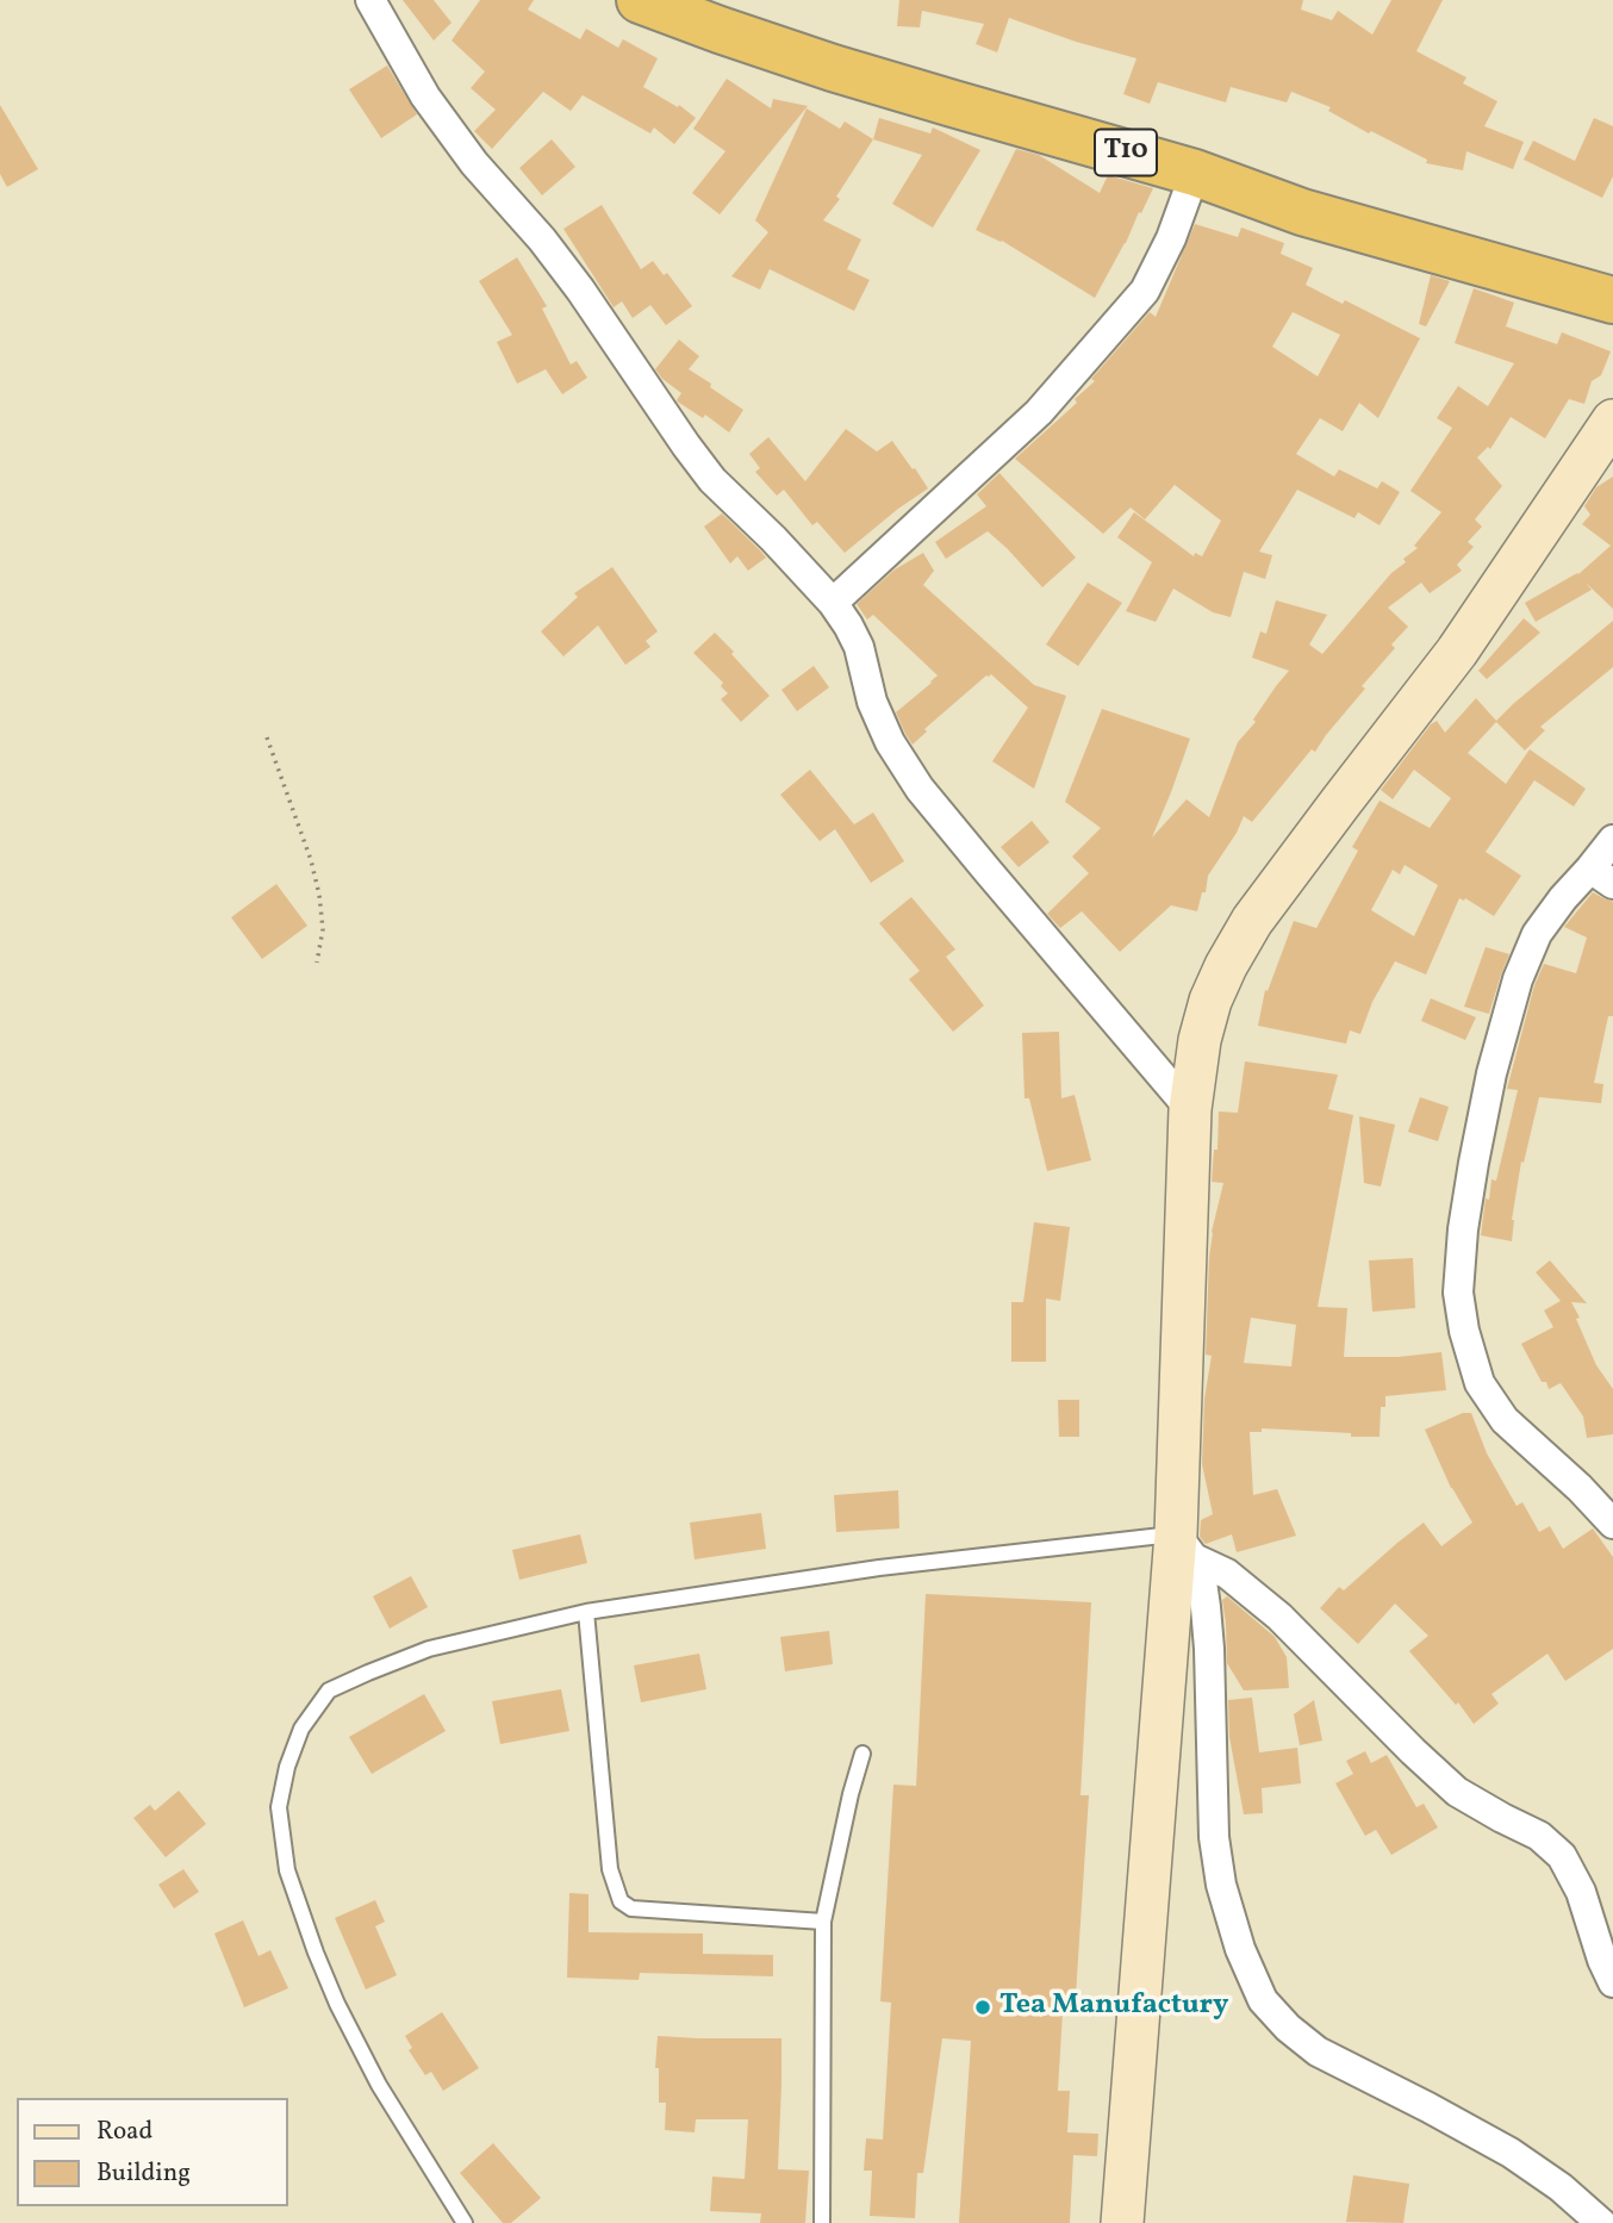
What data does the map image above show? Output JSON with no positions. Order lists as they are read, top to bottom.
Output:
{
  "streets": {
    "highway": ["T10"]
  },
  "places": ["Tea Manufactury"],
  "legend": ["Road", "Building"]
}
